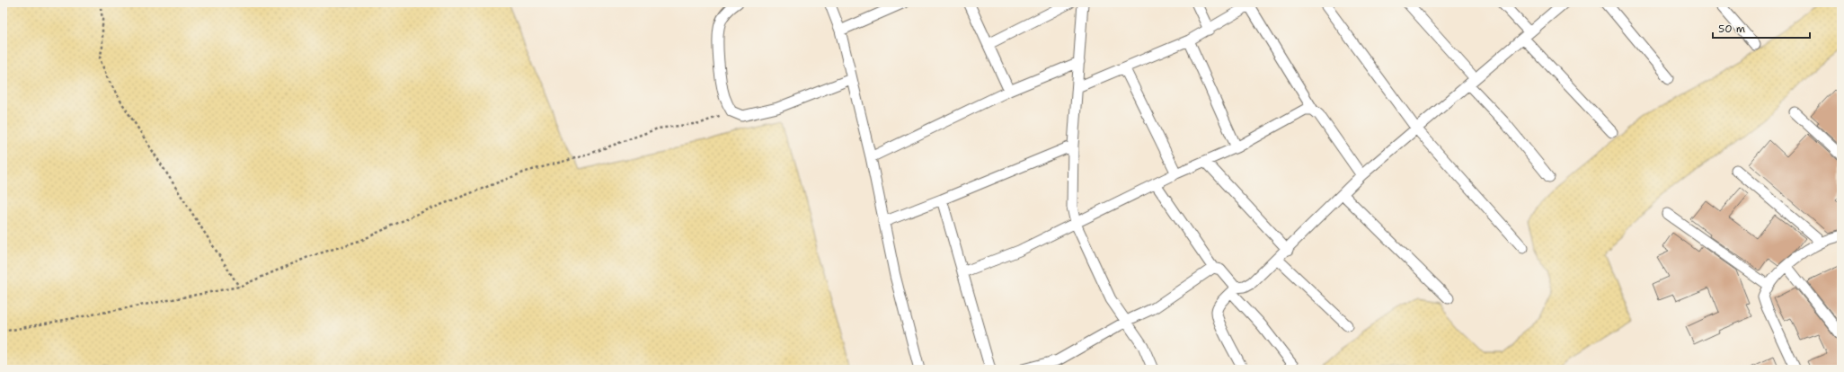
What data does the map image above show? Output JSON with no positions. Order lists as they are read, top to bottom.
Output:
{
  "scale_bar": "50 m"
}
